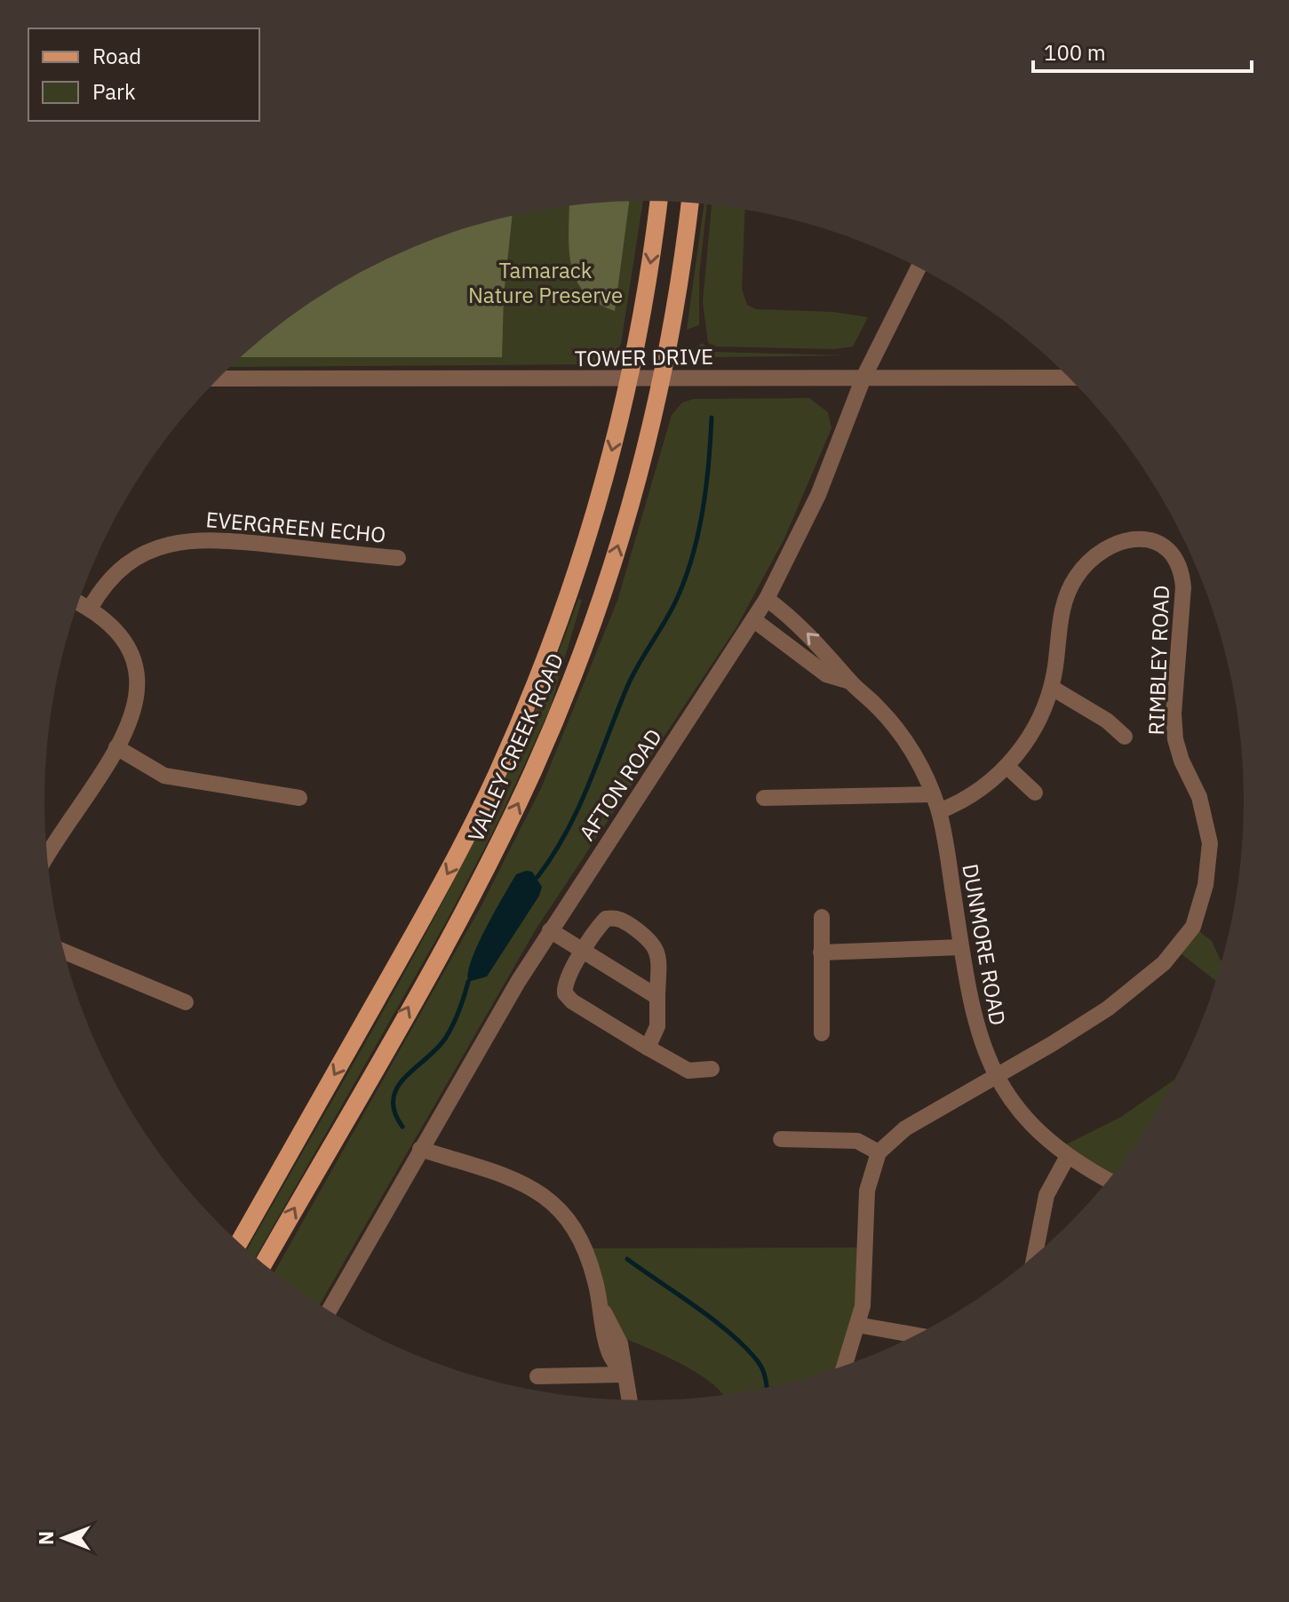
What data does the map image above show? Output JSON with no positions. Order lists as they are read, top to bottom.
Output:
{
  "streets": {
    "main road": ["VALLEY CREEK ROAD"],
    "street": [
      "TOWER DRIVE",
      "EVERGREEN ECHO",
      "RIMBLEY ROAD",
      "AFTON ROAD",
      "DUNMORE ROAD"
    ]
  },
  "crossings": [
    ["TOWER DRIVE", "VALLEY CREEK ROAD"],
    ["TOWER DRIVE", "AFTON ROAD"],
    ["RIMBLEY ROAD", "DUNMORE ROAD"],
    ["AFTON ROAD", "DUNMORE ROAD"]
  ],
  "parks": ["Tamarack Nature Preserve"],
  "legend": ["Road", "Park"],
  "scale_bar": "100 m",
  "north": "left"
}
